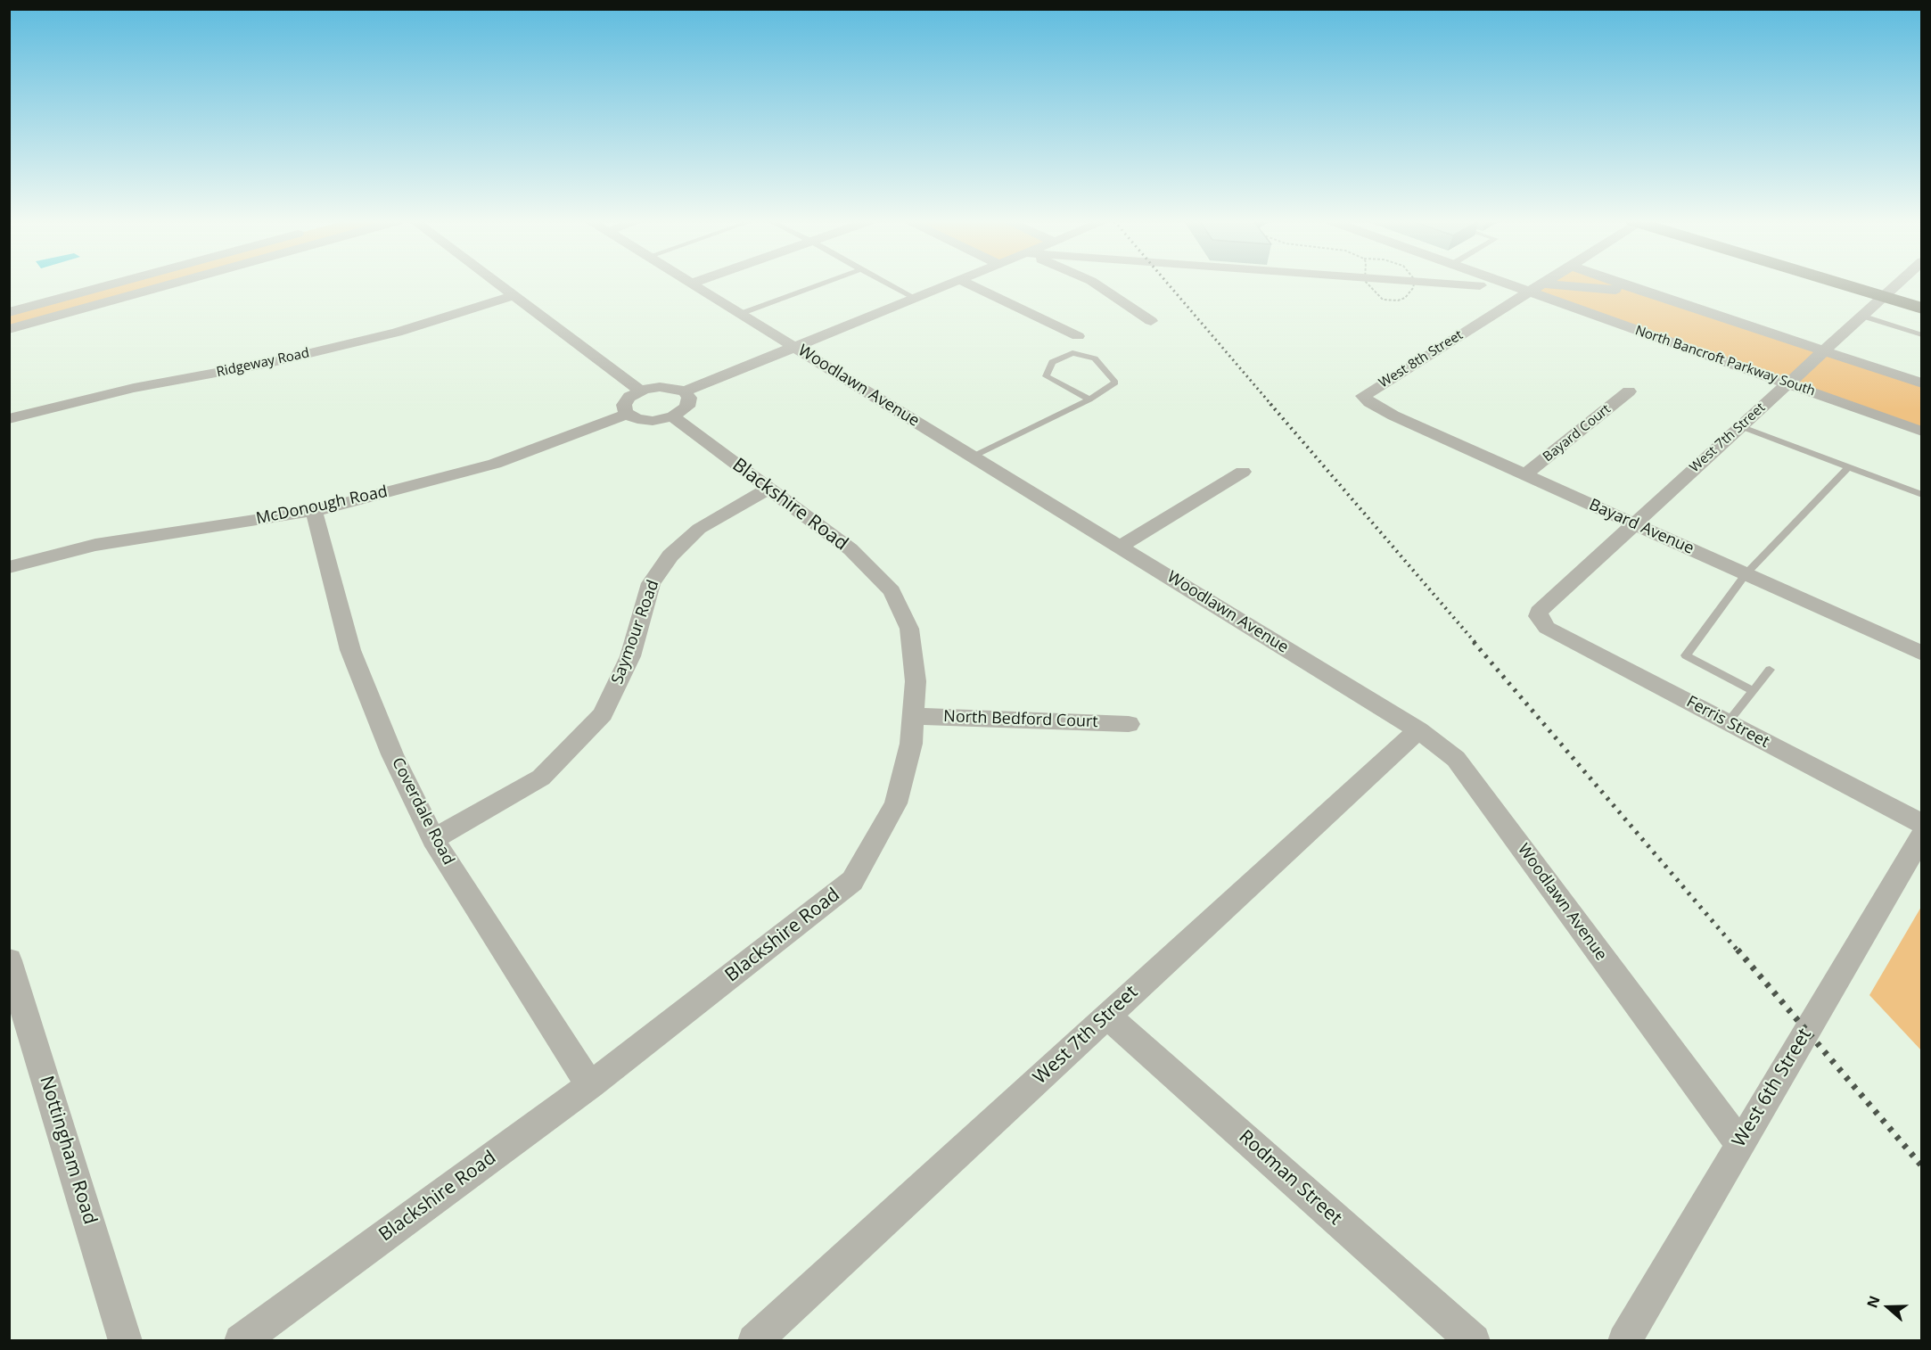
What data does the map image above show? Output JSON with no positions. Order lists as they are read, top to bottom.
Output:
{
  "streets": {
    "street": [
      "West 8th Street",
      "North Bancroft Parkway South",
      "Ridgeway Road",
      "Woodlawn Avenue",
      "Bayard Court",
      "West 7th Street",
      "Blackshire Road",
      "McDonough Road",
      "Bayard Avenue",
      "Saymour Road",
      "North Bedford Court",
      "Ferris Street",
      "Coverdale Road",
      "West 6th Street",
      "Nottingham Road",
      "Rodman Street"
    ]
  },
  "crossings": [
    ["West 8th Street", "North Bancroft Parkway South"],
    ["West 8th Street", "Bayard Avenue"],
    ["North Bancroft Parkway South", "West 7th Street"],
    ["Woodlawn Avenue", "West 7th Street"],
    ["Woodlawn Avenue", "West 6th Street"],
    ["Bayard Court", "Bayard Avenue"],
    ["West 7th Street", "Bayard Avenue"],
    ["West 7th Street", "Ferris Street"],
    ["West 7th Street", "Rodman Street"],
    ["Blackshire Road", "Saymour Road"],
    ["Blackshire Road", "North Bedford Court"],
    ["Blackshire Road", "Coverdale Road"],
    ["McDonough Road", "Coverdale Road"],
    ["Saymour Road", "Coverdale Road"]
  ],
  "north": "left"
}
